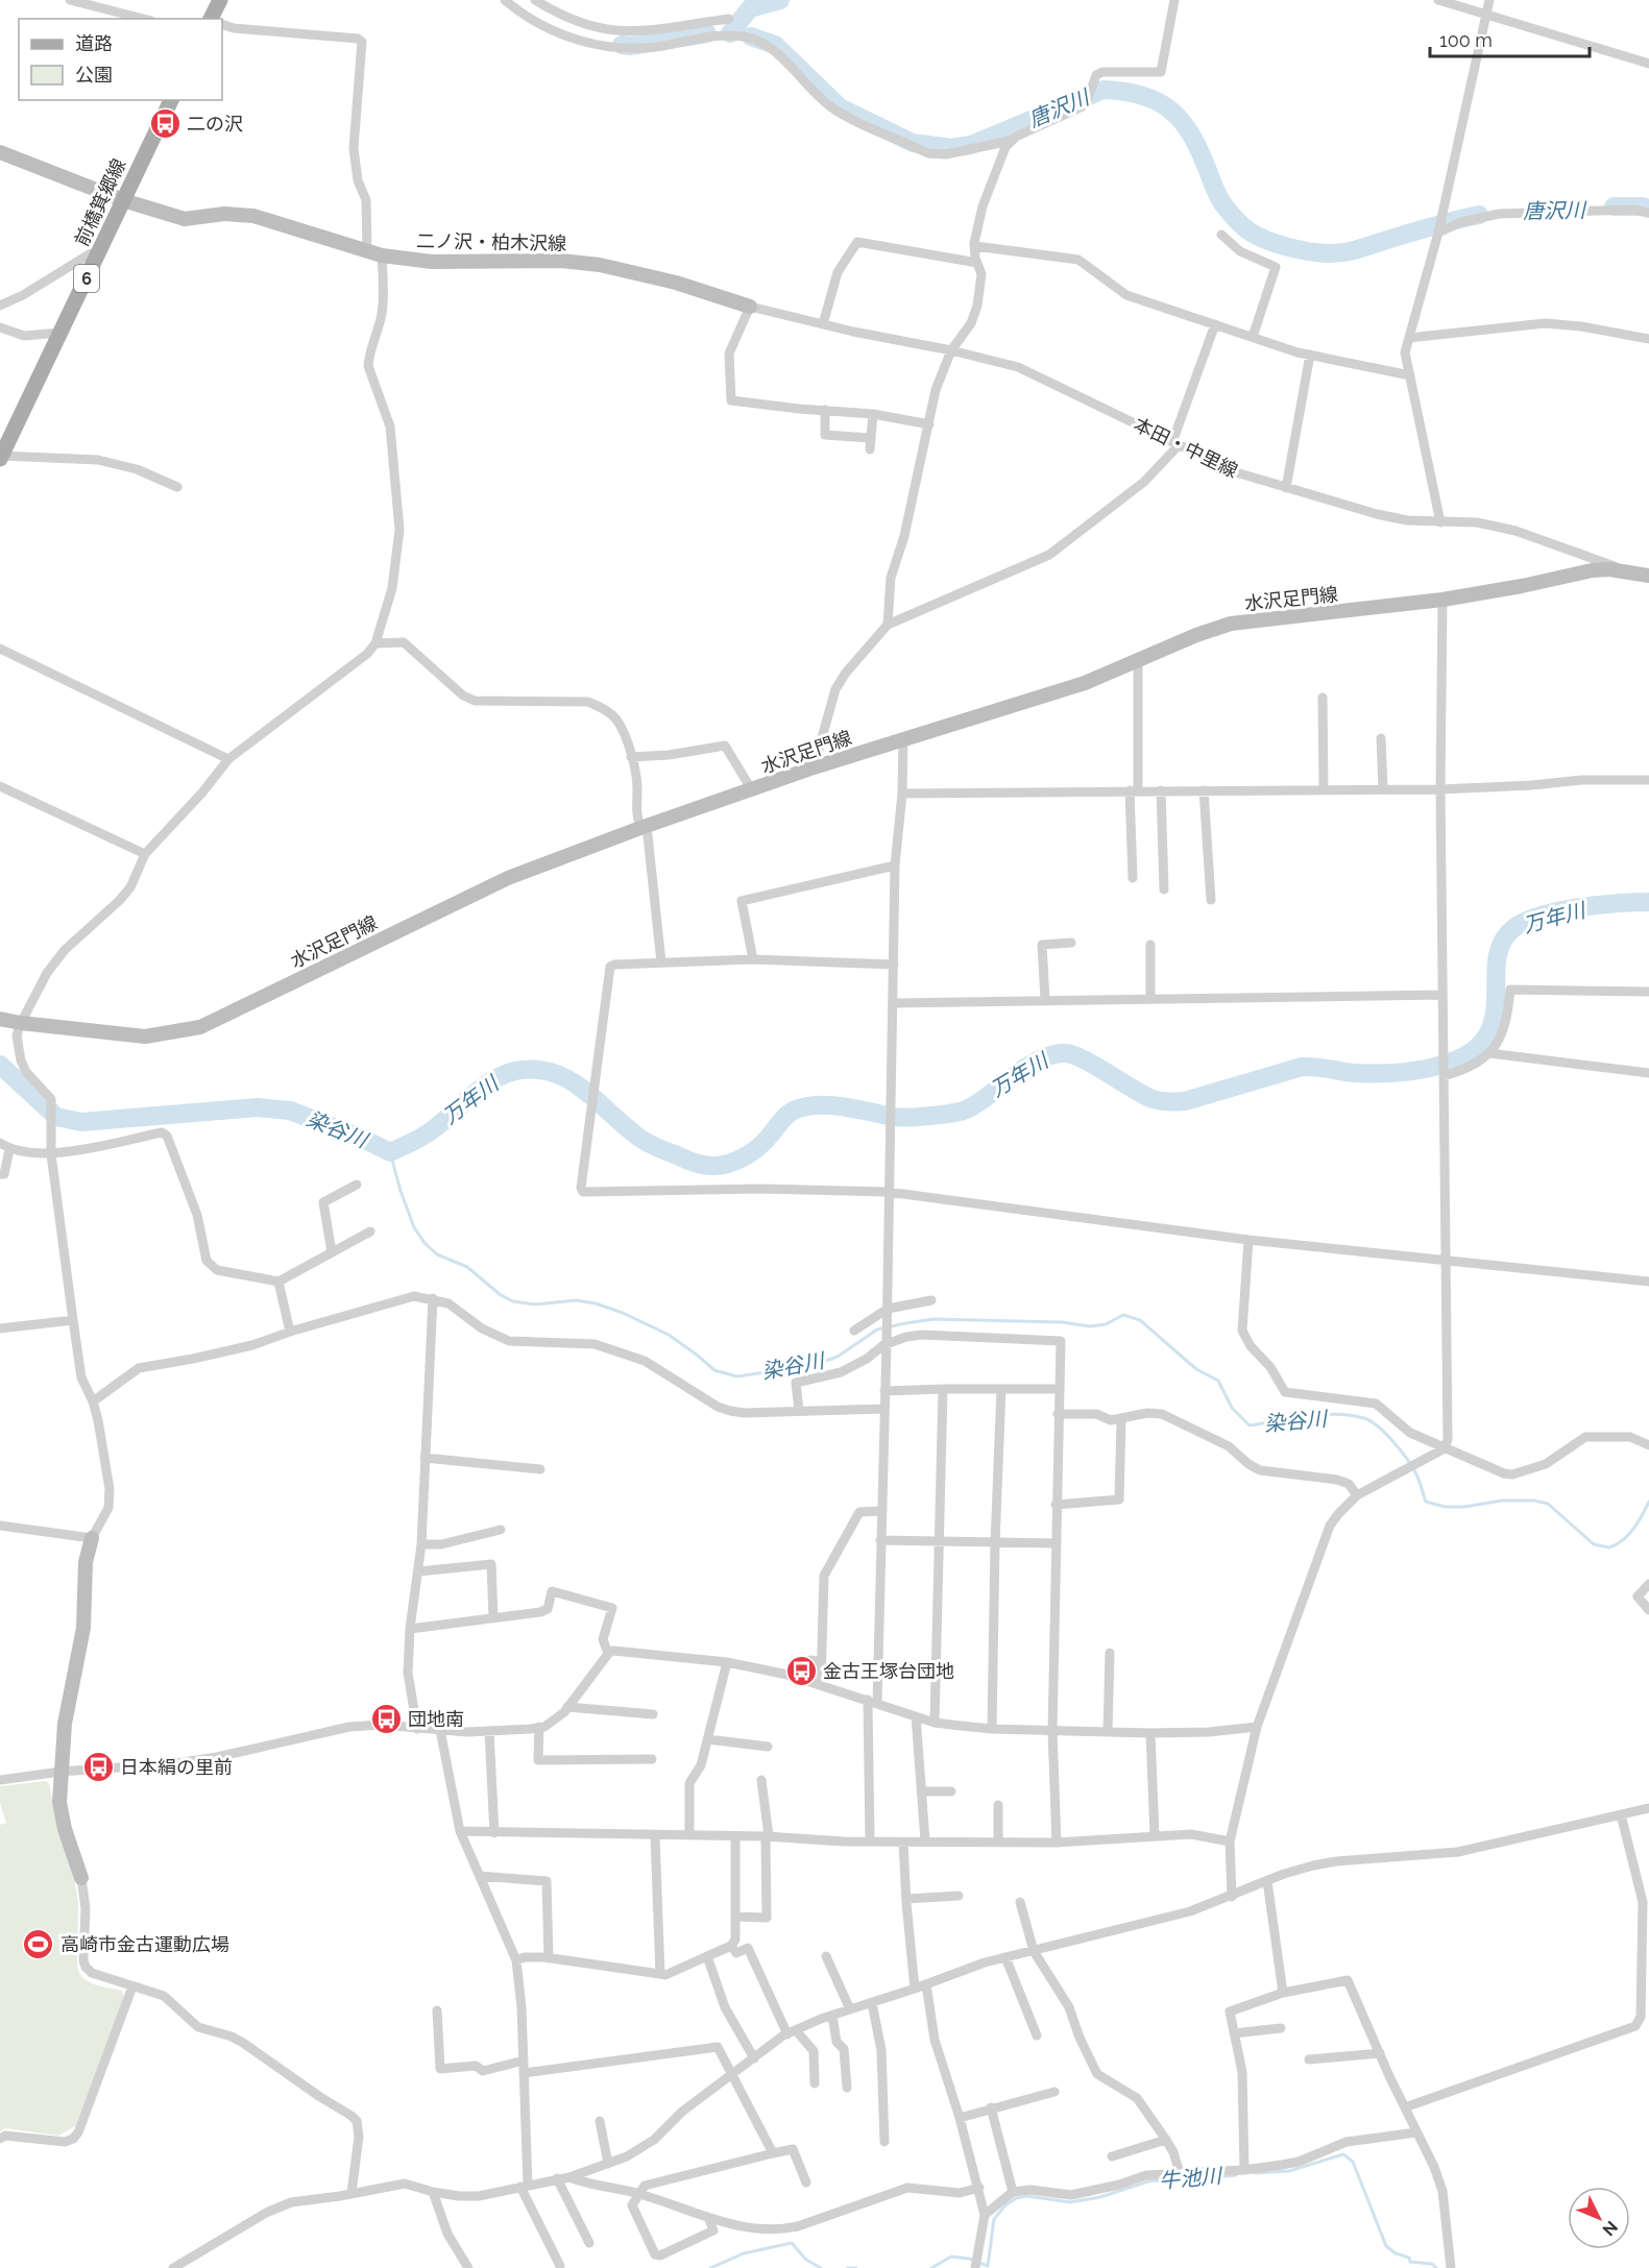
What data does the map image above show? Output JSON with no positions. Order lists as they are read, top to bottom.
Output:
{
  "streets": {
    "main road": [
      "前橋箕郷線",
      "二ノ沢・柏木沢線",
      "6",
      "水沢足門線"
    ],
    "street": ["本田・中里線"]
  },
  "crossings": [
    ["前橋箕郷線", "二ノ沢・柏木沢線"],
    ["二ノ沢・柏木沢線", "本田・中里線"],
    ["本田・中里線", "水沢足門線"]
  ],
  "water": [
    "唐沢川",
    "万年川",
    "染谷川",
    "牛池川"
  ],
  "places": {
    "bus stop": [
      "二の沢",
      "金古王塚台団地",
      "団地南",
      "日本絹の里前"
    ],
    "sports": ["高崎市金古運動広場"]
  },
  "legend": ["道路", "公園"],
  "scale_bar": "100 m",
  "north": "bottom right"
}
